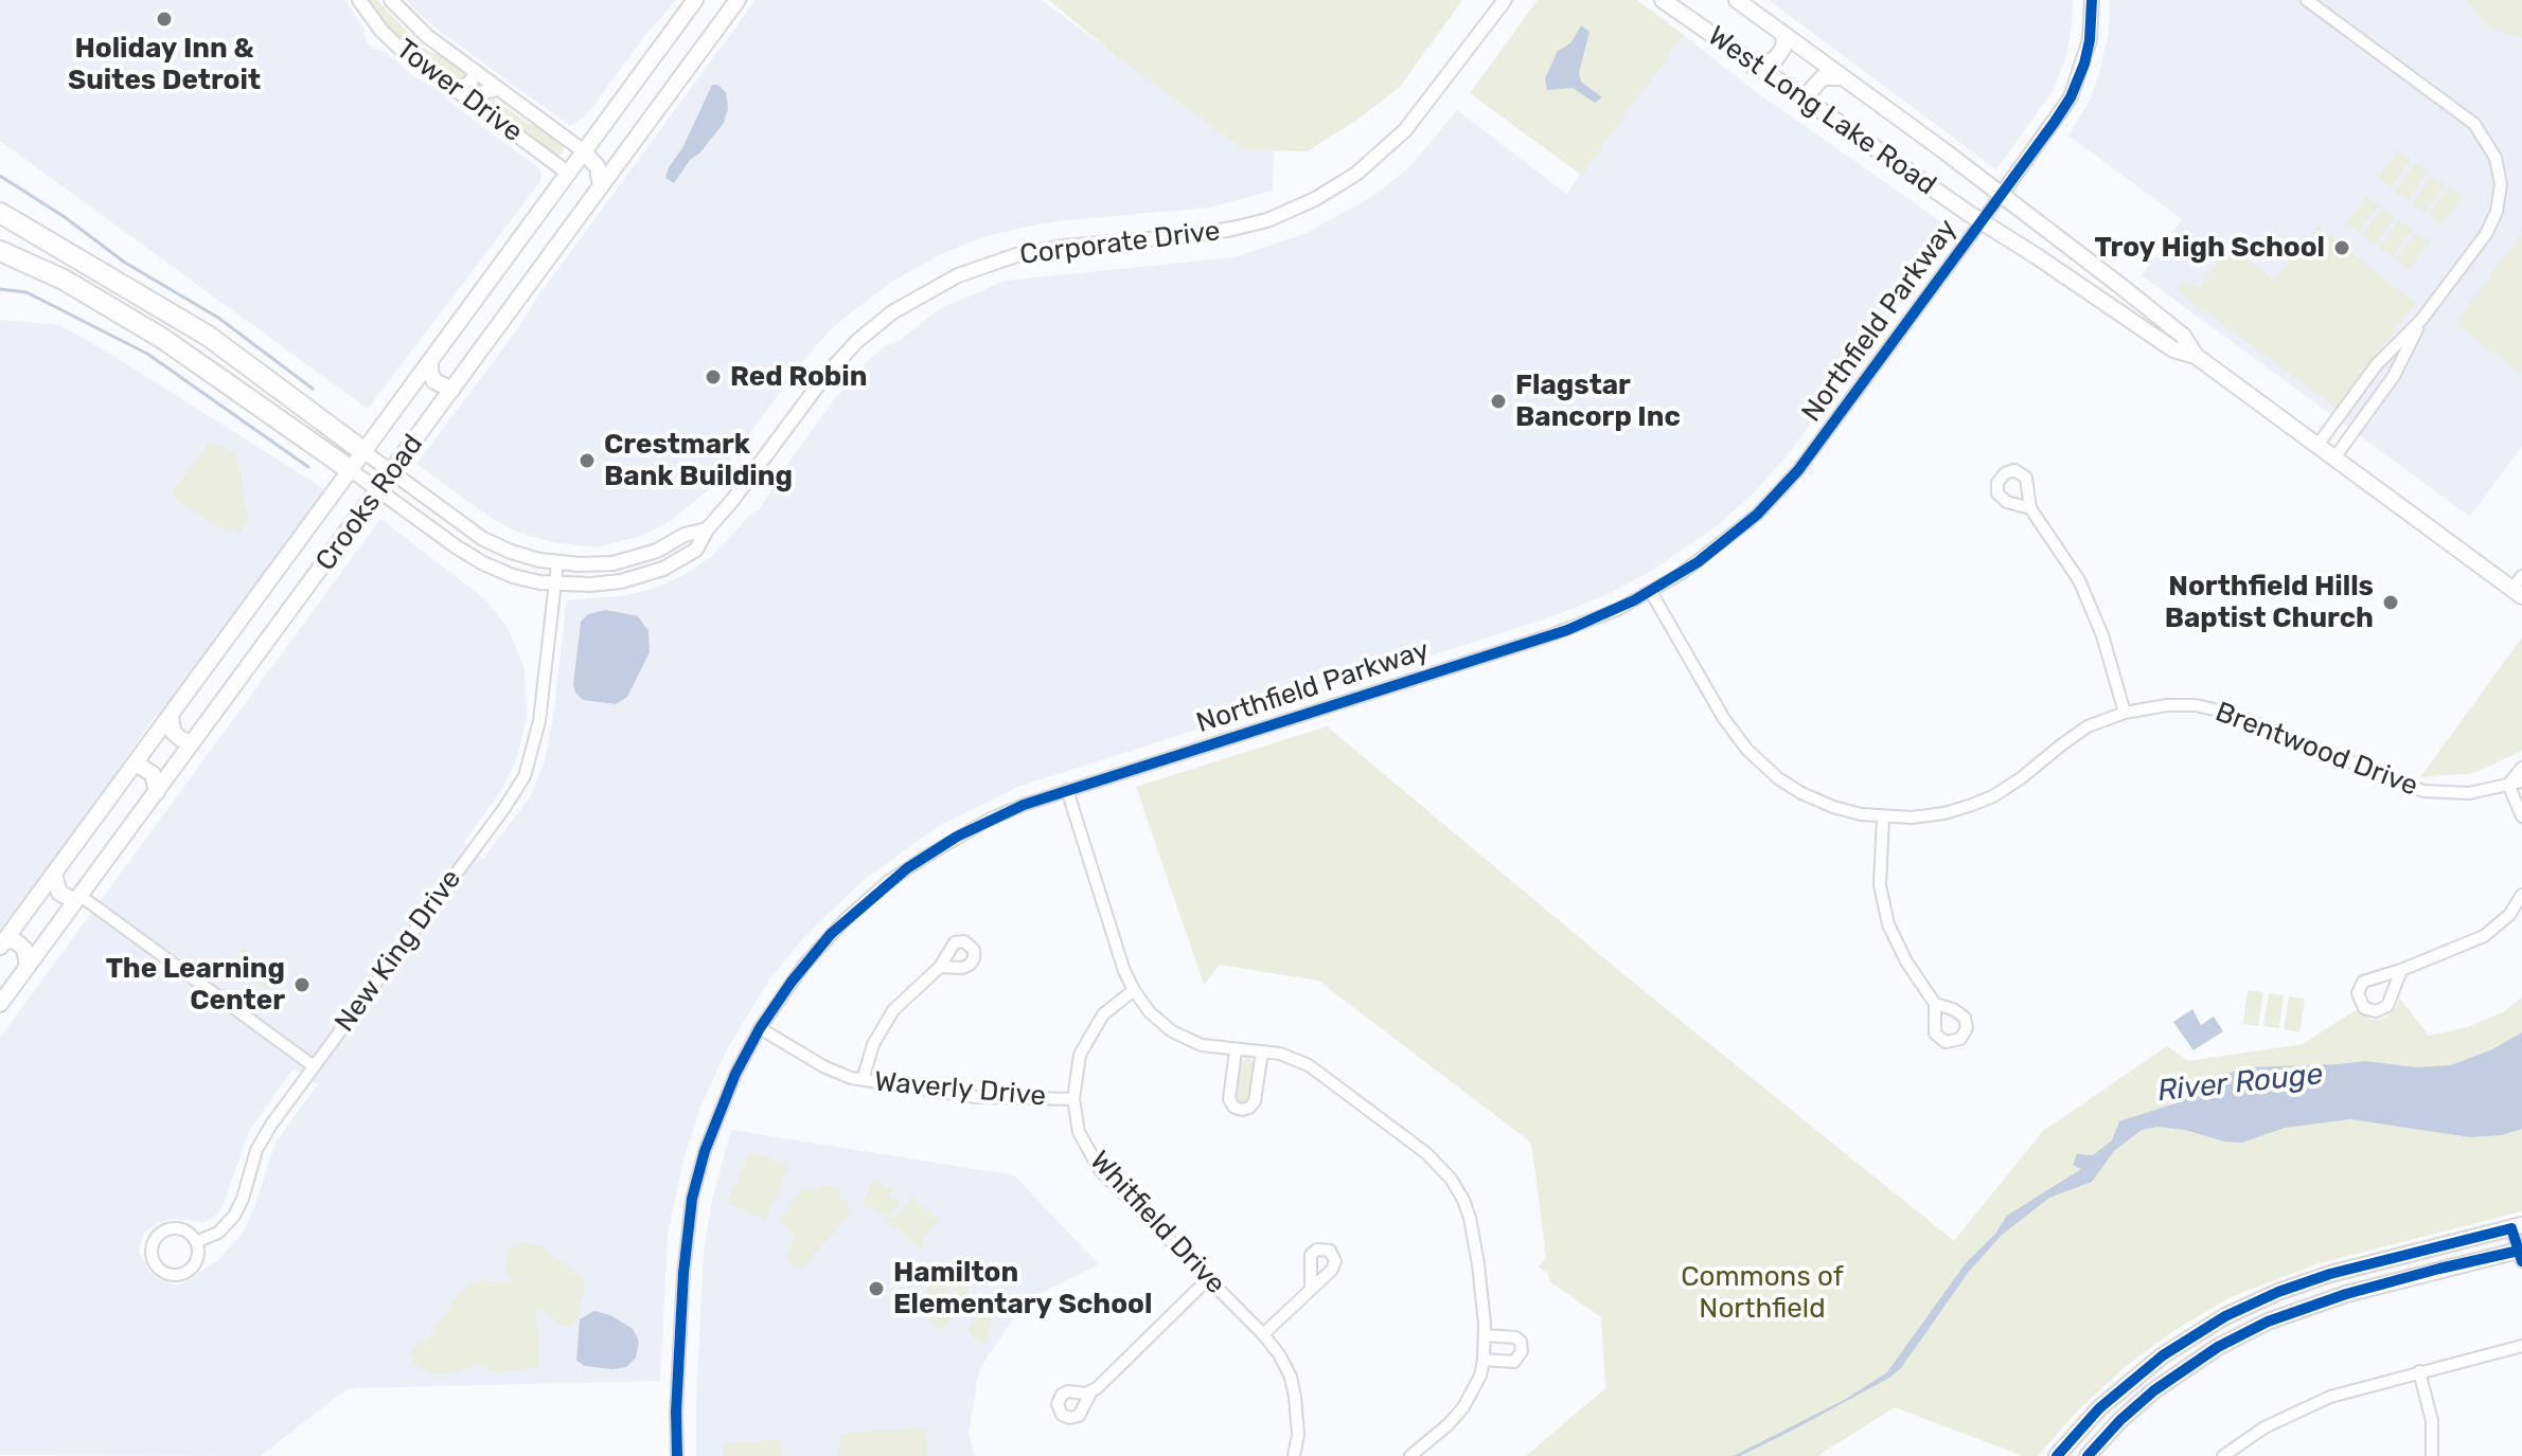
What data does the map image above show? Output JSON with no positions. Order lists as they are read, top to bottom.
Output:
{
  "streets": {
    "main road": ["West Long Lake Road", "Crooks Road"],
    "street": [
      "Tower Drive",
      "Corporate Drive",
      "Northfield Parkway",
      "Brentwood Drive",
      "New King Drive",
      "Waverly Drive",
      "Whitfield Drive"
    ]
  },
  "crossings": [
    ["Tower Drive", "Crooks Road"],
    ["West Long Lake Road", "Northfield Parkway"],
    ["Corporate Drive", "Crooks Road"],
    ["Corporate Drive", "New King Drive"],
    ["Northfield Parkway", "Brentwood Drive"],
    ["Northfield Parkway", "Waverly Drive"],
    ["Waverly Drive", "Whitfield Drive"]
  ],
  "water": ["River Rouge"],
  "parks": ["Commons of Northfield"],
  "places": [
    "Holiday Inn & Suites Detroit",
    "Troy High School",
    "Red Robin",
    "Flagstar Bancorp Inc",
    "Crestmark Bank Building",
    "Northfield Hills Baptist Church",
    "The Learning Center",
    "Hamilton Elementary School"
  ]
}
